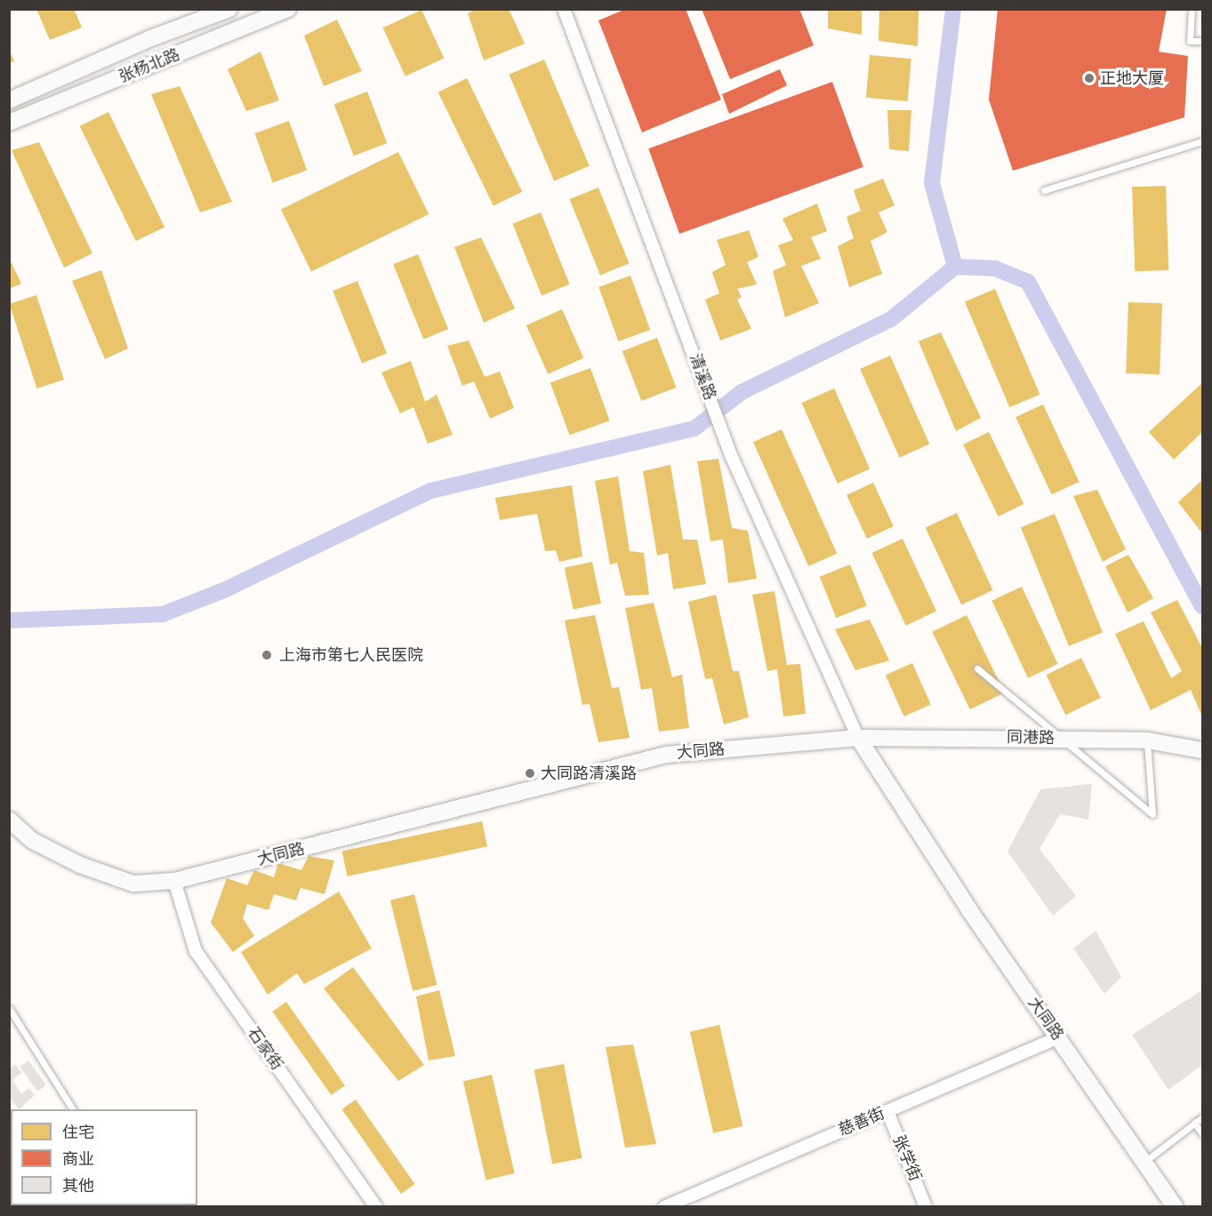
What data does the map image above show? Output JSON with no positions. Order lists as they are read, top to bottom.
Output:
{
  "streets": {
    "street": [
      "张杨北路",
      "清溪路",
      "同港路",
      "大同路",
      "石家街",
      "慈善街",
      "张学街"
    ]
  },
  "crossings": [
    ["清溪路", "同港路"],
    ["清溪路", "大同路"],
    ["同港路", "大同路"],
    ["大同路", "石家街"],
    ["大同路", "慈善街"],
    ["慈善街", "张学街"]
  ],
  "places": ["正地大厦", "上海市第七人民医院", "大同路清溪路"],
  "legend": ["住宅", "商业", "其他"]
}
